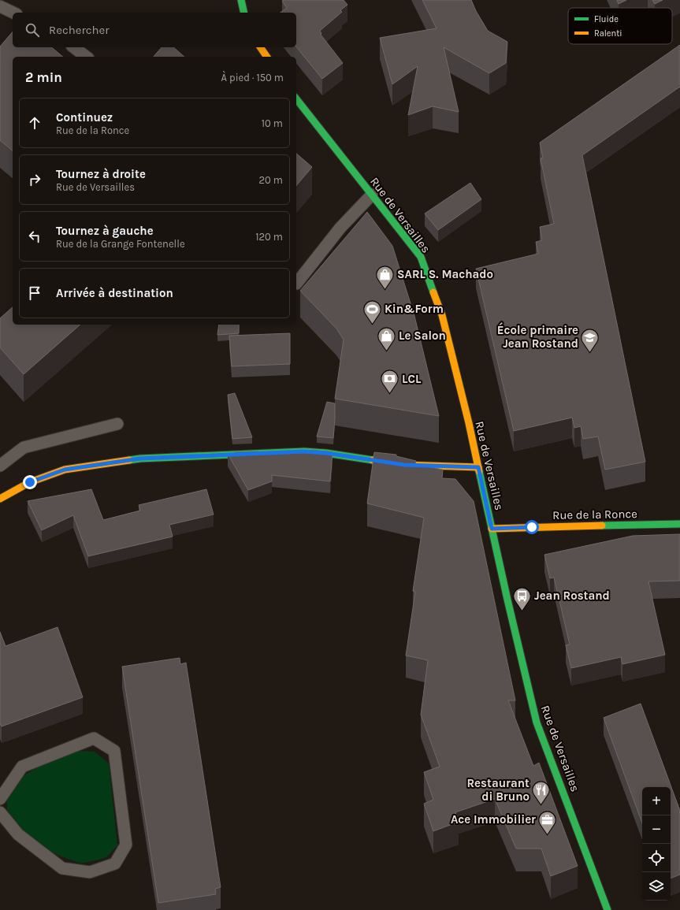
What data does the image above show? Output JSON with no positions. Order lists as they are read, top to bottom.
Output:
{
  "streets": {
    "main road": ["Rue de Versailles", "Rue de la Ronce"]
  },
  "crossings": [
    ["Rue de Versailles", "Rue de la Ronce"]
  ],
  "places": {
    "shop": ["SARL S. Machado", "Le Salon"],
    "sports": ["Kin&Form"],
    "school or university": ["École primaire Jean Rostand"],
    "bank": ["LCL"],
    "bus stop": ["Jean Rostand"],
    "restaurant": ["Restaurant di Bruno"],
    "office": ["Ace Immobilier"]
  },
  "legend": ["Fluide", "Ralenti"],
  "page": {
    "search": "Rechercher",
    "heading": ["2 min", "À pied · 150 m"],
    "list": [
      ["Continuez", "Rue de la Ronce", "10 m"],
      ["Tournez à droite", "Rue de Versailles", "20 m"],
      ["Tournez à gauche", "Rue de la Grange Fontenelle", "120 m"],
      "Arrivée à destination"
    ],
    "map_buttons": ["+", "−"]
  }
}
